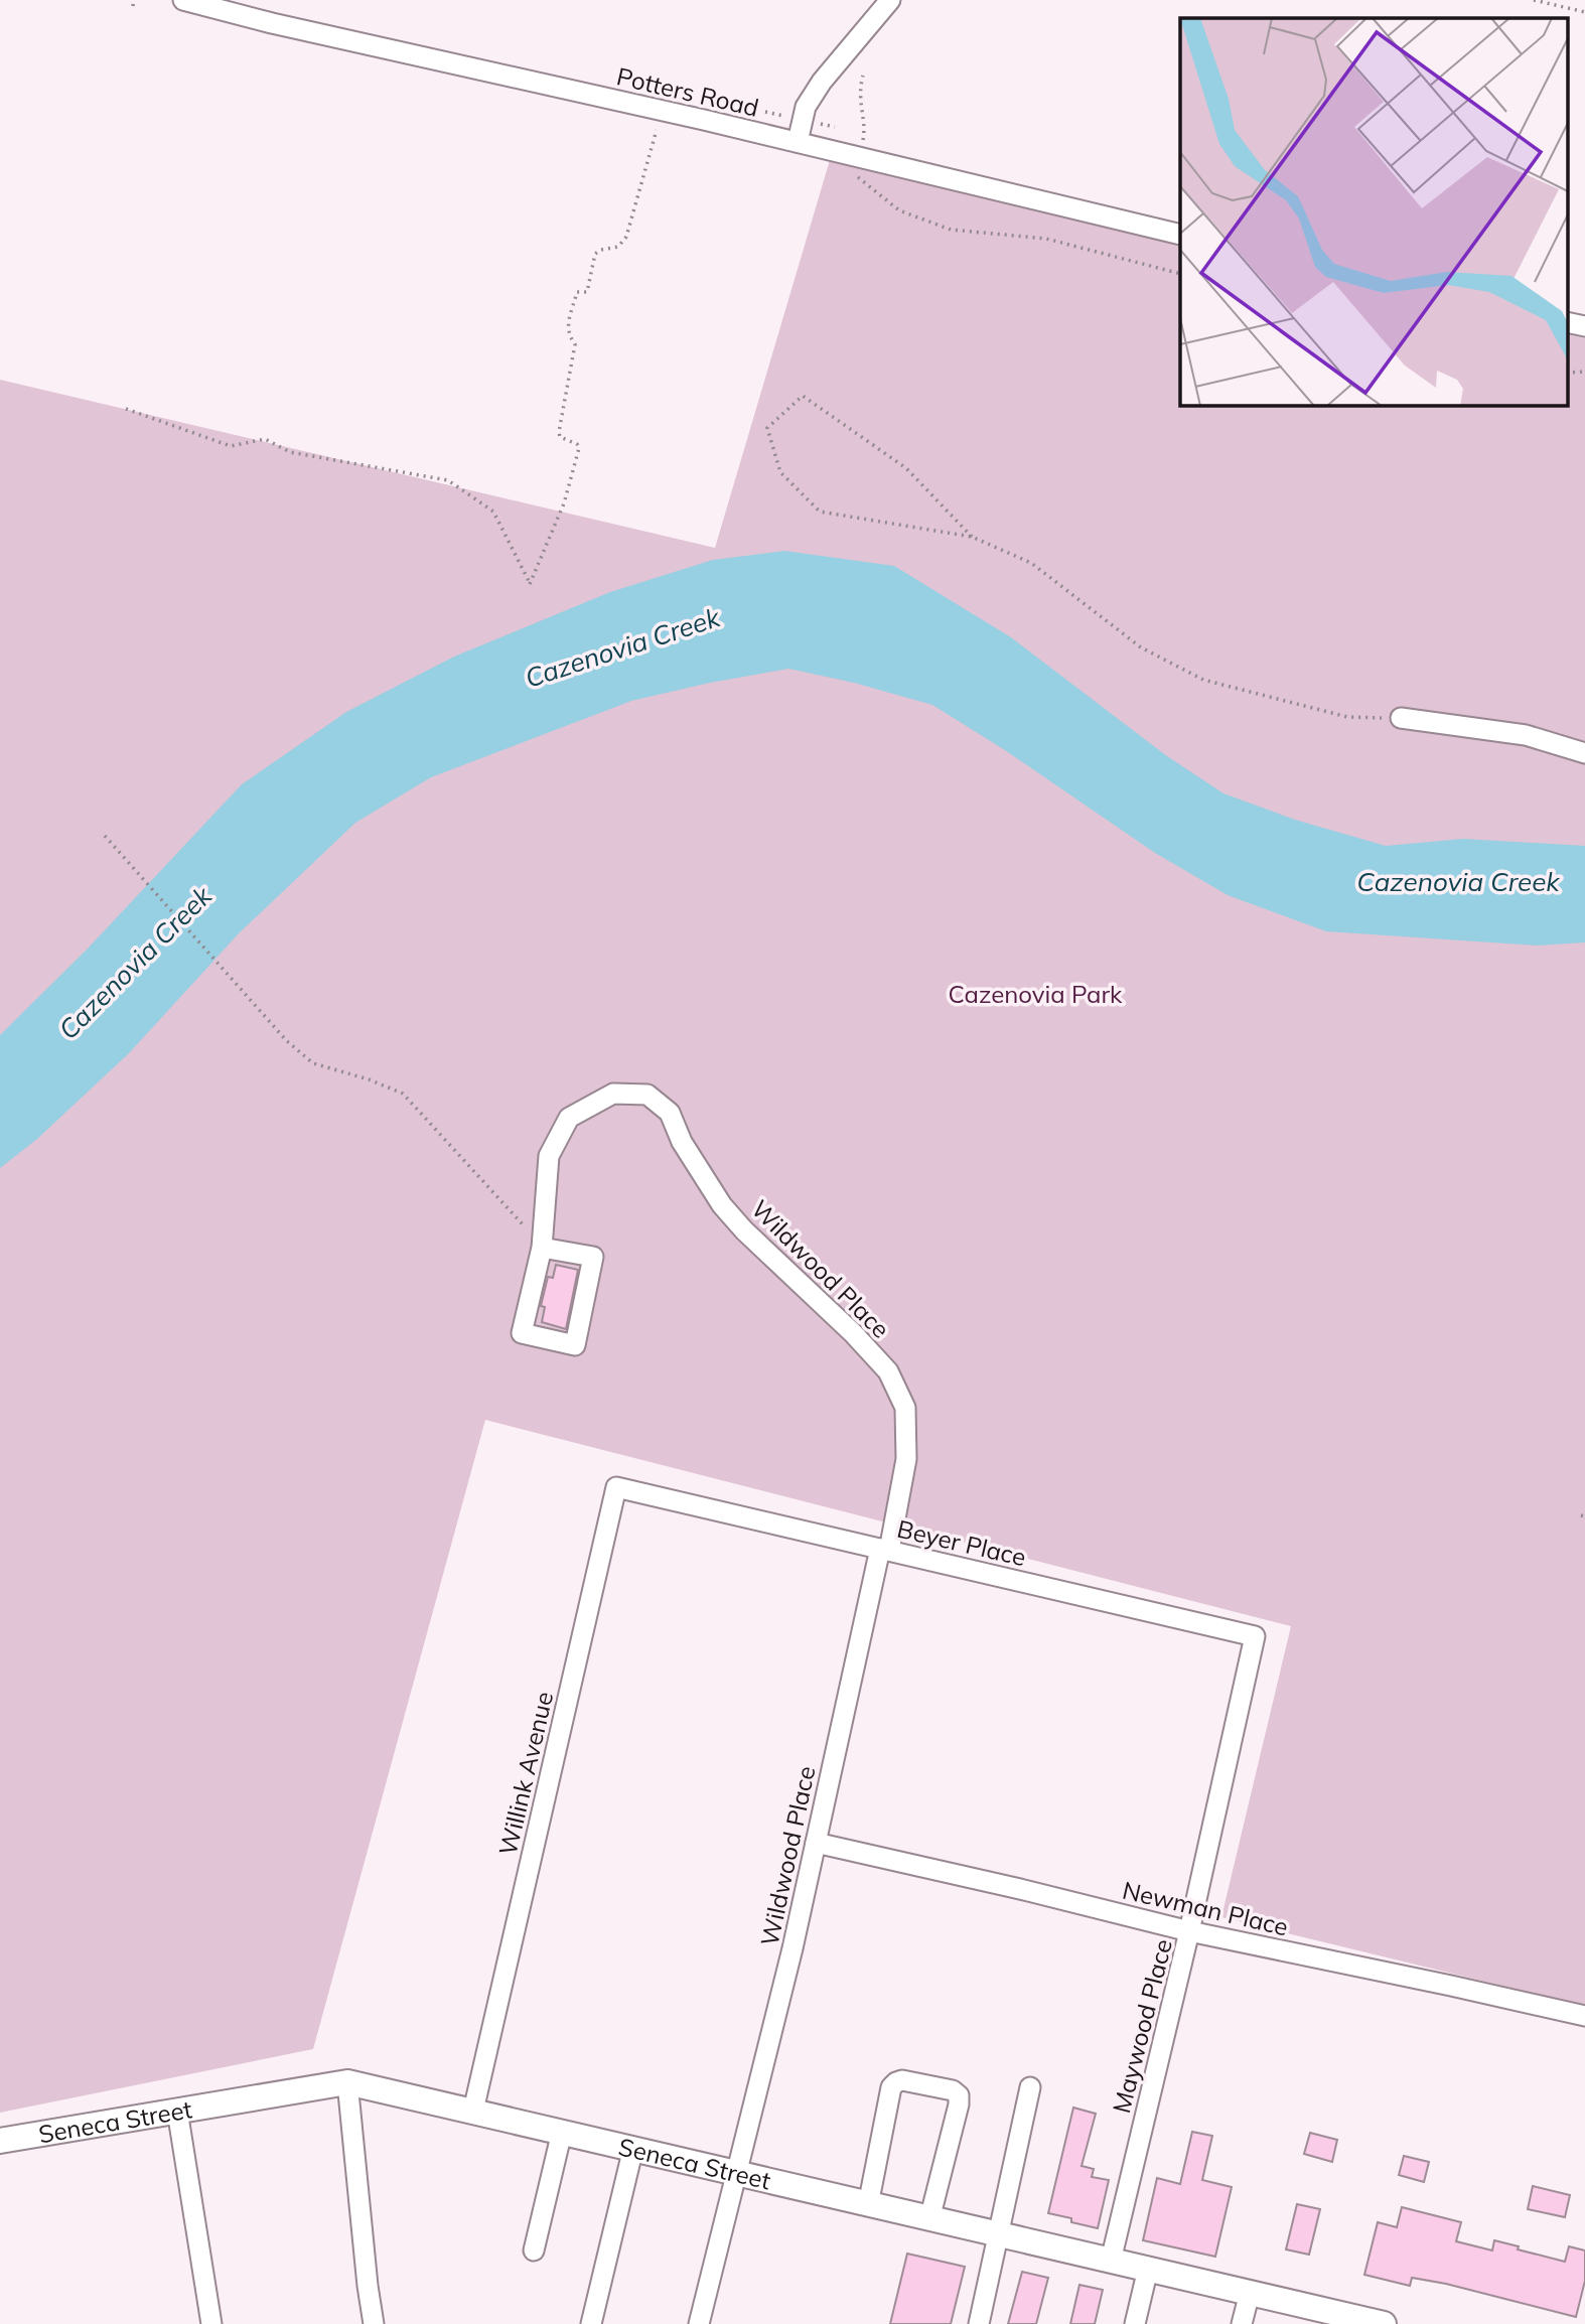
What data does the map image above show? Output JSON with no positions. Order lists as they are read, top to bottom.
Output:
{
  "streets": {
    "main road": ["Seneca Street"],
    "street": [
      "Potters Road",
      "Wildwood Place",
      "Beyer Place",
      "Willink Avenue",
      "Newman Place",
      "Maywood Place"
    ]
  },
  "crossings": [
    ["Wildwood Place", "Beyer Place"],
    ["Wildwood Place", "Newman Place"],
    ["Wildwood Place", "Seneca Street"],
    ["Beyer Place", "Willink Avenue"],
    ["Beyer Place", "Maywood Place"],
    ["Willink Avenue", "Seneca Street"],
    ["Newman Place", "Maywood Place"],
    ["Maywood Place", "Seneca Street"]
  ],
  "water": ["Cazenovia Creek"],
  "parks": ["Cazenovia Park"]
}
